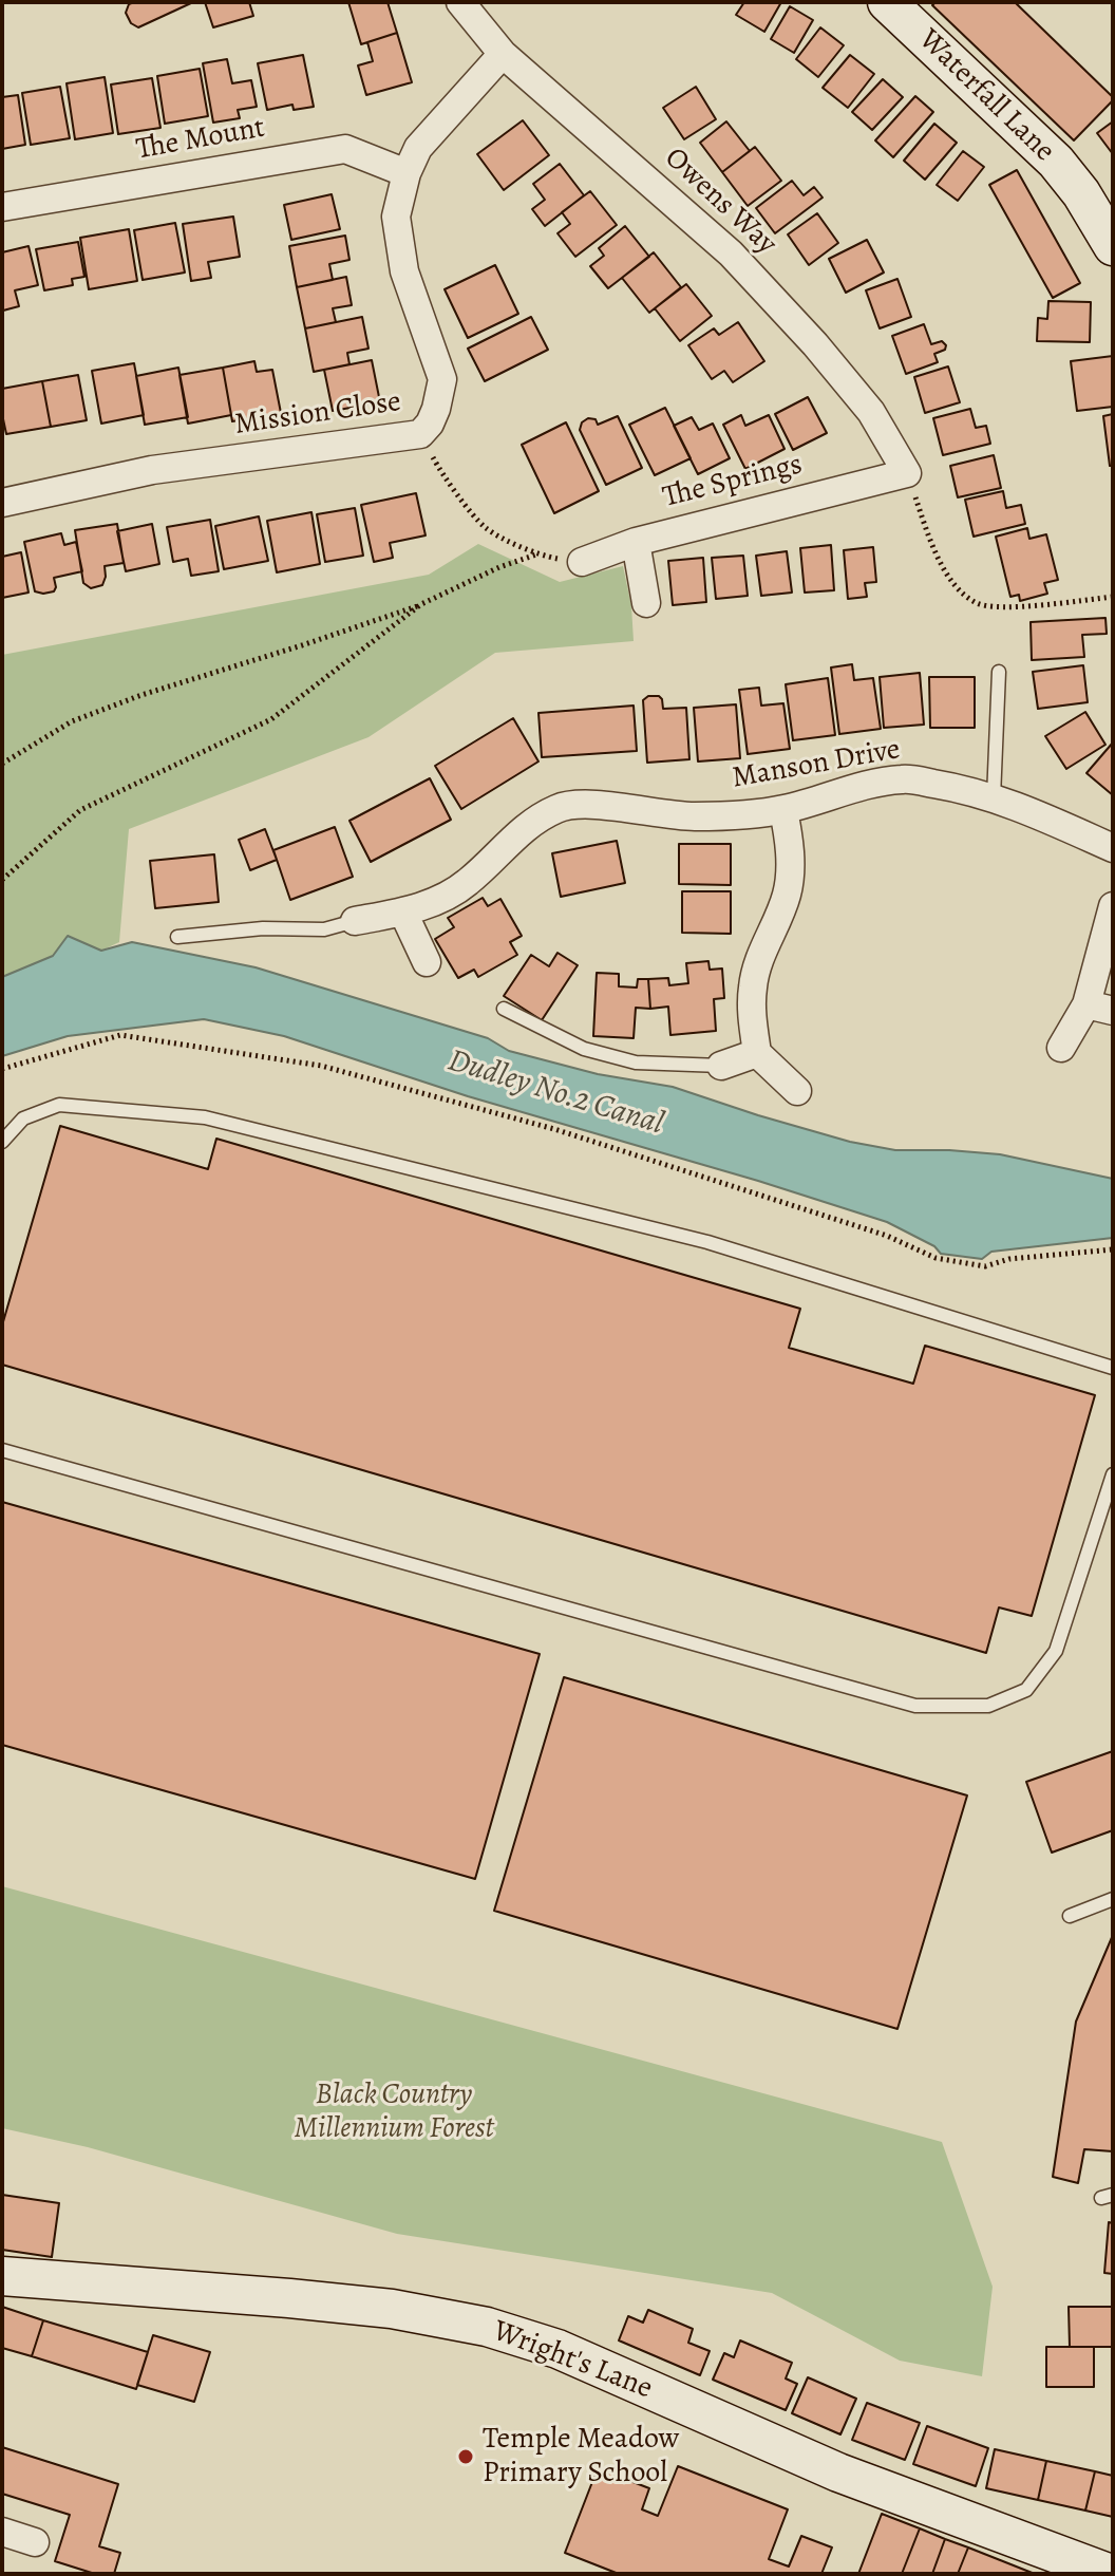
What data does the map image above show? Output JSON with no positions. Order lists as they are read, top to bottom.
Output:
{
  "streets": {
    "street": [
      "Waterfall Lane",
      "The Mount",
      "Owens Way",
      "Mission Close",
      "The Springs",
      "Manson Drive",
      "Wright's Lane"
    ]
  },
  "crossings": [
    ["The Mount", "Mission Close"],
    ["Owens Way", "Mission Close"],
    ["Owens Way", "The Springs"]
  ],
  "water": ["Dudley No.2 Canal"],
  "parks": ["Black Country Millennium Forest"],
  "places": ["Temple Meadow Primary School"]
}
